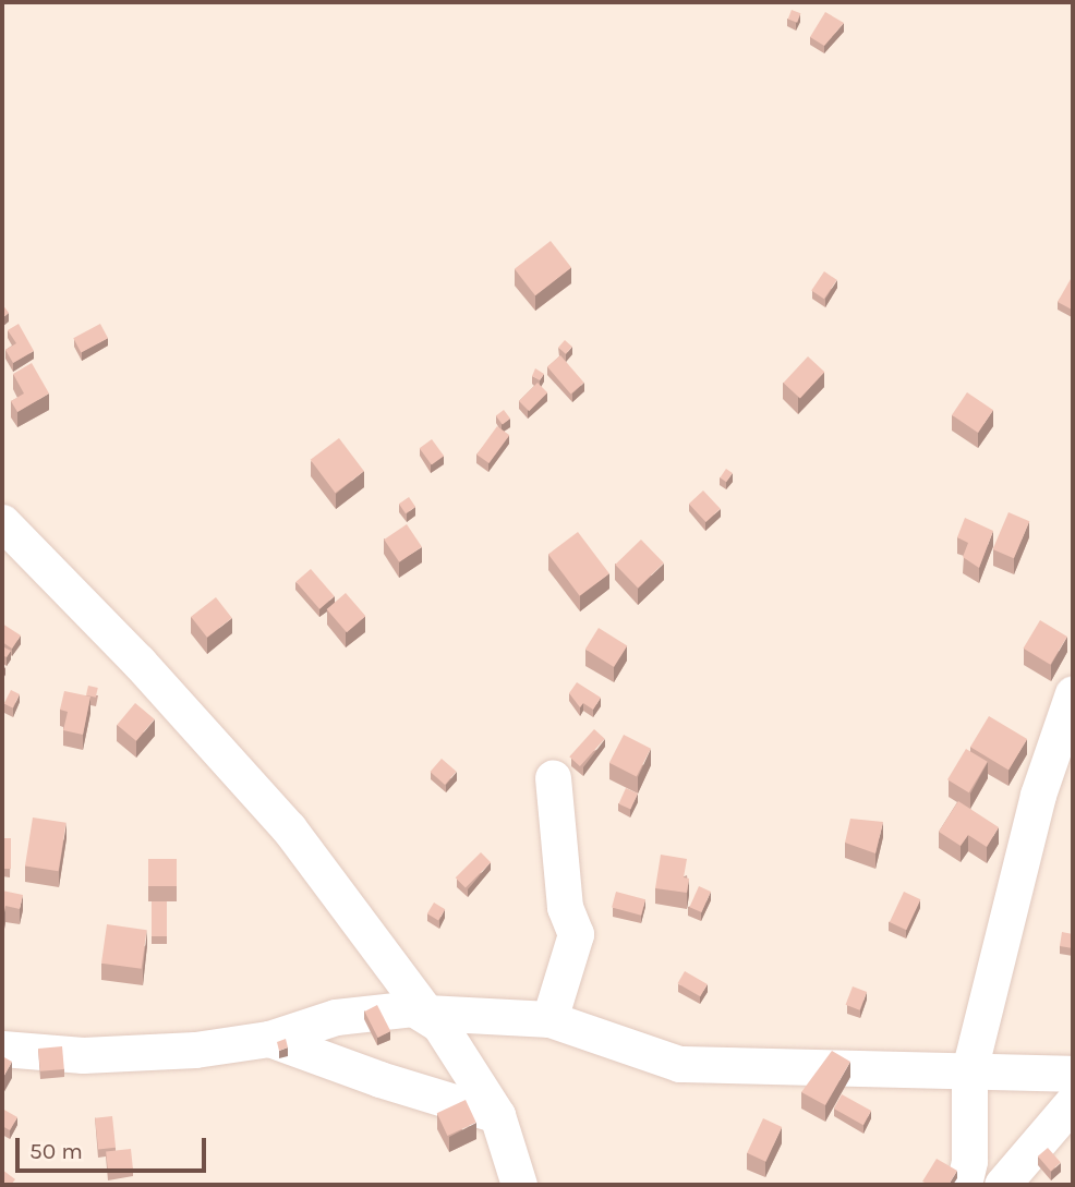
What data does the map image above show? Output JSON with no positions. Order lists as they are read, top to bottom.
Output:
{
  "scale_bar": "50 m"
}
